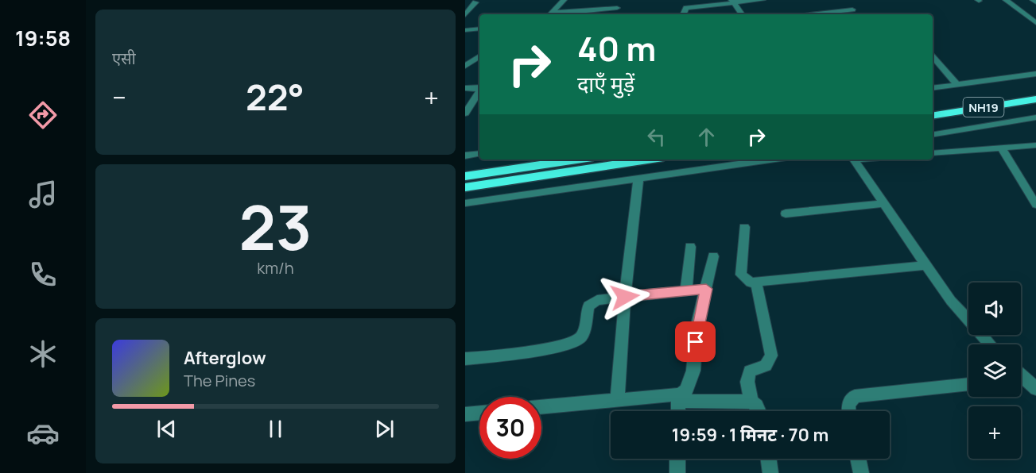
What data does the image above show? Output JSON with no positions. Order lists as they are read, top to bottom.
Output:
{
  "streets": {
    "highway": ["NH19"]
  },
  "page": {
    "tabs": "19:58",
    "tile": [
      "एसी",
      ["23", "km/h"]
    ],
    "turn": ["40 m", "दाएँ मुड़ें"],
    "heat": ["−", "22°", "+"],
    "map_buttons": "+",
    "song": ["Afterglow", "The Pines"],
    "limit": "30",
    "trip": "19:59 · 1 मिनट · 70 m"
  }
}
